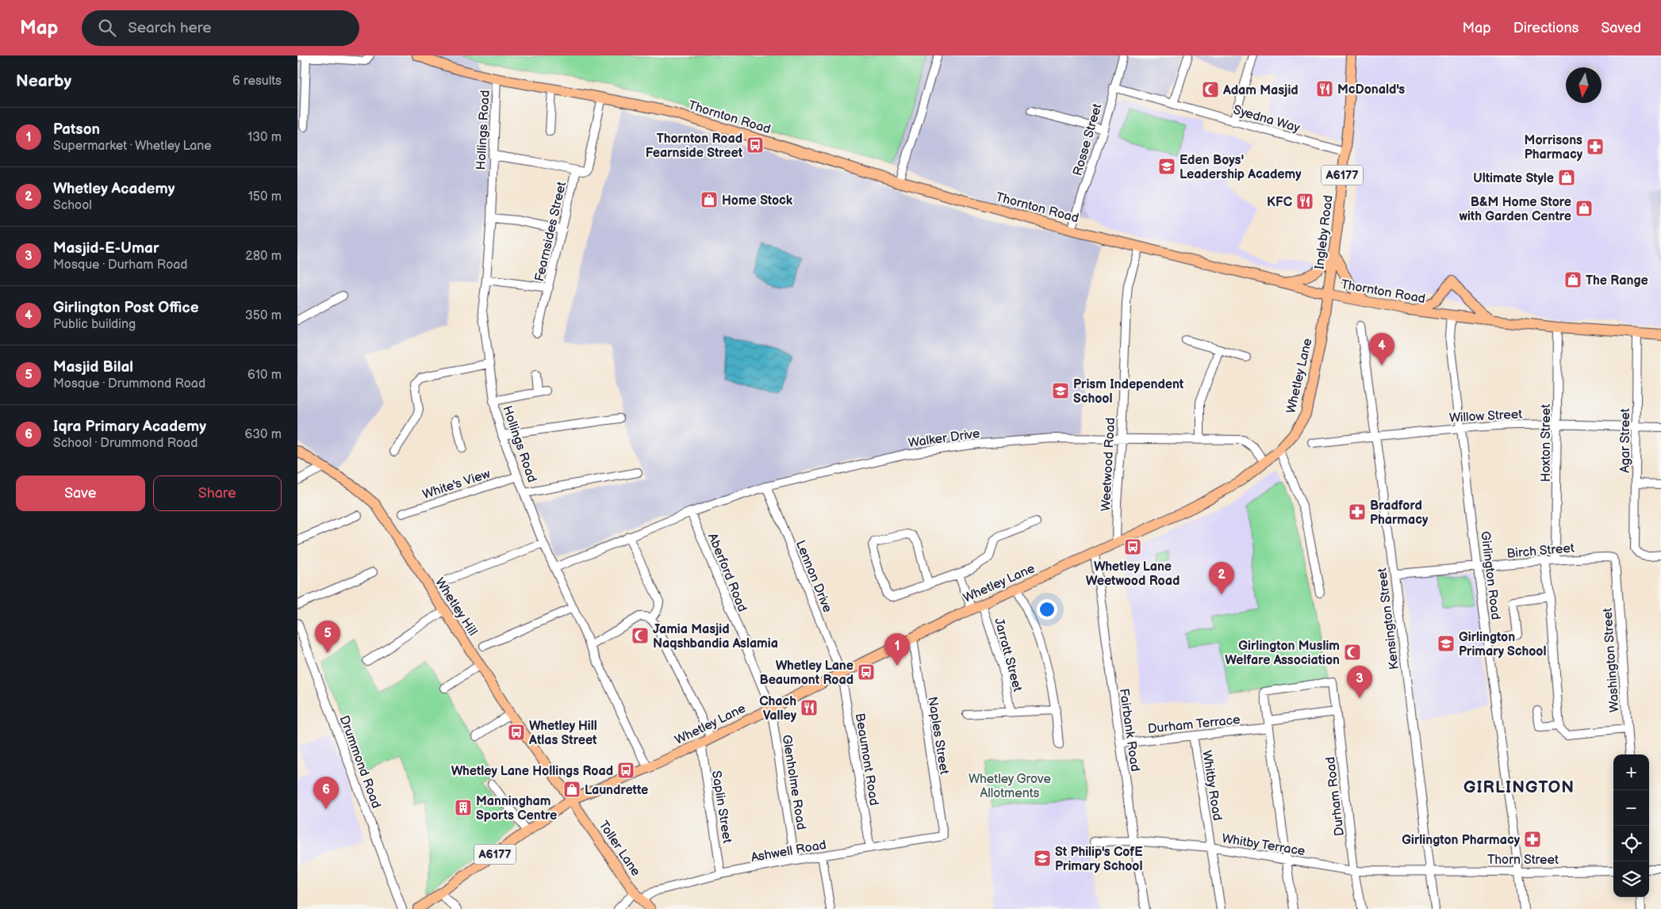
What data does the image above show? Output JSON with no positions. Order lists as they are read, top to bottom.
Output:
{
  "streets": {
    "main road": [
      "Thornton Road",
      "A6177",
      "Ingleby Road",
      "Whetley Lane",
      "Whetley Hill",
      "Toller Lane"
    ],
    "street": [
      "Syedna Way",
      "Hollings Road",
      "Rosse Street",
      "Fearnsides Street",
      "Willow Street",
      "Walker Drive",
      "Agar Street",
      "Hoxton Street",
      "Weetwood Road",
      "White's View",
      "Birch Street",
      "Aberford Road",
      "Girlington Road",
      "Lennon Drive",
      "Kensington Street",
      "Jarratt Street",
      "Washington Street",
      "Durham Terrace",
      "Fairbank Road",
      "Naples Street",
      "Beaumont Road",
      "Drummond Road",
      "Glenholme Road",
      "Whitby Road",
      "Durham Road",
      "Saplin Street",
      "Whitby Terrace",
      "Ashwell Road",
      "Thorn Street"
    ]
  },
  "crossings": [
    ["Thornton Road", "Hollings Road"],
    ["Thornton Road", "Rosse Street"],
    ["Thornton Road", "Fearnsides Street"],
    ["Thornton Road", "Ingleby Road"],
    ["Thornton Road", "Whetley Lane"],
    ["Thornton Road", "Agar Street"],
    ["Thornton Road", "Hoxton Street"],
    ["Thornton Road", "Weetwood Road"],
    ["Thornton Road", "Girlington Road"],
    ["Syedna Way", "Rosse Street"],
    ["Syedna Way", "Ingleby Road"],
    ["Hollings Road", "Whetley Lane"],
    ["Hollings Road", "Walker Drive"],
    ["Hollings Road", "White's View"],
    ["A6177", "Whetley Lane"],
    ["A6177", "Whetley Hill"],
    ["A6177", "Toller Lane"],
    ["Ingleby Road", "Whetley Lane"],
    ["Whetley Lane", "Walker Drive"],
    ["Whetley Lane", "Weetwood Road"],
    ["Whetley Lane", "Aberford Road"],
    ["Whetley Lane", "Lennon Drive"],
    ["Whetley Lane", "Whetley Hill"],
    ["Whetley Lane", "Jarratt Street"],
    ["Whetley Lane", "Fairbank Road"],
    ["Whetley Lane", "Naples Street"],
    ["Whetley Lane", "Beaumont Road"],
    ["Whetley Lane", "Glenholme Road"],
    ["Whetley Lane", "Saplin Street"],
    ["Whetley Lane", "Toller Lane"],
    ["Willow Street", "Agar Street"],
    ["Willow Street", "Hoxton Street"],
    ["Willow Street", "Girlington Road"],
    ["Willow Street", "Kensington Street"],
    ["Walker Drive", "Weetwood Road"],
    ["Walker Drive", "Aberford Road"],
    ["Walker Drive", "Lennon Drive"],
    ["Hoxton Street", "Birch Street"],
    ["Birch Street", "Girlington Road"],
    ["Birch Street", "Kensington Street"],
    ["Birch Street", "Washington Street"],
    ["Aberford Road", "Glenholme Road"],
    ["Girlington Road", "Thorn Street"],
    ["Lennon Drive", "Beaumont Road"],
    ["Whetley Hill", "Toller Lane"],
    ["Kensington Street", "Whitby Terrace"],
    ["Kensington Street", "Thorn Street"],
    ["Durham Terrace", "Fairbank Road"],
    ["Durham Terrace", "Whitby Road"],
    ["Durham Terrace", "Durham Road"],
    ["Fairbank Road", "Whitby Terrace"],
    ["Naples Street", "Ashwell Road"],
    ["Beaumont Road", "Ashwell Road"],
    ["Glenholme Road", "Ashwell Road"],
    ["Whitby Road", "Whitby Terrace"],
    ["Durham Road", "Whitby Terrace"],
    ["Saplin Street", "Ashwell Road"],
    ["Whitby Terrace", "Thorn Street"],
    ["Toller Lane", "Ashwell Road"]
  ],
  "districts": ["GIRLINGTON"],
  "parks": ["Whetley Grove Allotments"],
  "places": {
    "restaurant": ["McDonald's", "KFC", "Chach Valley"],
    "mosque": ["Adam Masjid", "Jamia Masjid Naqshbandia Aslamia", "Girlington Muslim Welfare Association"],
    "bus stop": [
      "Thornton Road Fearnside Street",
      "Whetley Lane Weetwood Road",
      "Whetley Lane Beaumont Road",
      "Whetley Hill Atlas Street",
      "Whetley Lane Hollings Road"
    ],
    "pharmacy": ["Morrisons Pharmacy", "Bradford Pharmacy", "Girlington Pharmacy"],
    "school or university": [
      "Eden Boys' Leadership Academy",
      "Prism Independent School",
      "Girlington Primary School",
      "St Philip's CofE Primary School"
    ],
    "shop": [
      "Ultimate Style",
      "Home Stock",
      "B&M Home Store with Garden Centre",
      "The Range",
      "Laundrette"
    ],
    "building": ["Manningham Sports Centre"]
  },
  "north": "bottom",
  "page": {
    "header": "Map",
    "search": "Search here",
    "nav": ["Map", "Directions", "Saved"],
    "heading": ["Nearby", "6 results"],
    "list": [
      {
        "mark": "1",
        "name": "Patson",
        "note": "Supermarket · Whetley Lane",
        "value": "130 m"
      },
      {
        "mark": "2",
        "name": "Whetley Academy",
        "note": "School",
        "value": "150 m"
      },
      {
        "mark": "3",
        "name": "Masjid-E-Umar",
        "note": "Mosque · Durham Road",
        "value": "280 m"
      },
      {
        "mark": "4",
        "name": "Girlington Post Office",
        "note": "Public building",
        "value": "350 m"
      },
      {
        "mark": "5",
        "name": "Masjid Bilal",
        "note": "Mosque · Drummond Road",
        "value": "610 m"
      },
      {
        "mark": "6",
        "name": "Iqra Primary Academy",
        "note": "School · Drummond Road",
        "value": "630 m"
      }
    ],
    "pins": [
      "4",
      "2",
      "5",
      "1",
      "3",
      "6"
    ],
    "buttons": ["Save", "Share"],
    "map_buttons": ["+", "−"]
  }
}
